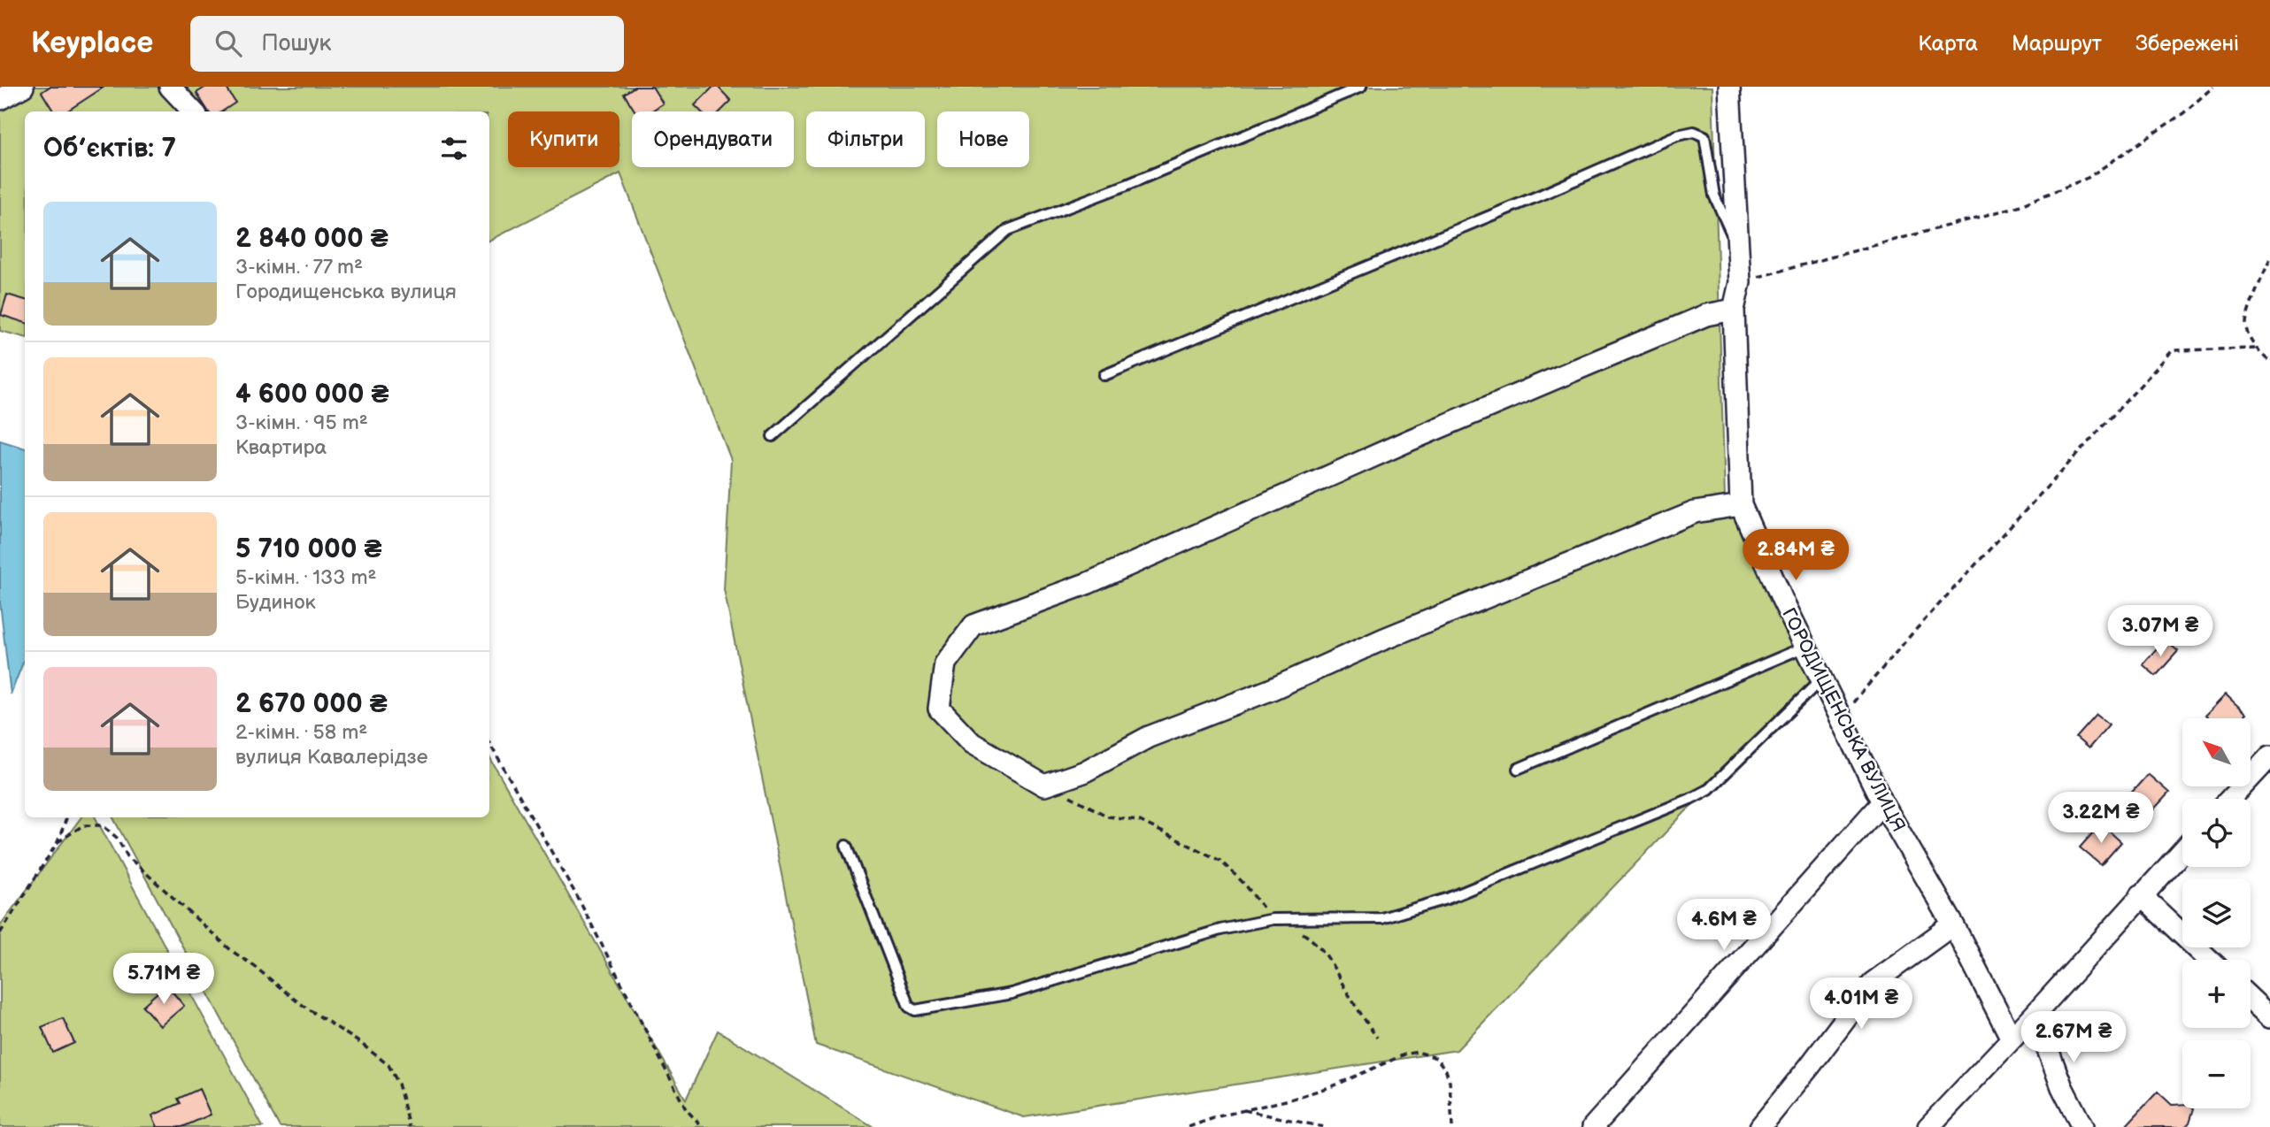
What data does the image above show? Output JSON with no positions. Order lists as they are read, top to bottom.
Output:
{
  "streets": {
    "street": ["ГОРОДИЩЕНСЬКА ВУЛИЦЯ"]
  },
  "north": "top left",
  "page": {
    "header": "Keyplace",
    "search": "Пошук",
    "nav": ["Карта", "Маршрут", "Збережені"],
    "chip": [
      "Купити",
      "Орендувати",
      "Фільтри",
      "Нове"
    ],
    "heading": "Об’єктів: 7",
    "list": [
      {
        "name": "2 840 000 ₴",
        "note": "3-кімн. · 77 m² · Городищенська вулиця"
      },
      {
        "name": "4 600 000 ₴",
        "note": "3-кімн. · 95 m² · Квартира"
      },
      {
        "name": "5 710 000 ₴",
        "note": "5-кімн. · 133 m² · Будинок"
      },
      {
        "name": "2 670 000 ₴",
        "note": "2-кімн. · 58 m² · вулиця Кавалерідзе"
      }
    ],
    "price": [
      "2.84M ₴",
      "3.07M ₴",
      "3.22M ₴",
      "4.6M ₴",
      "5.71M ₴",
      "4.01M ₴",
      "2.67M ₴"
    ],
    "map_buttons": ["+", "−"]
  }
}
